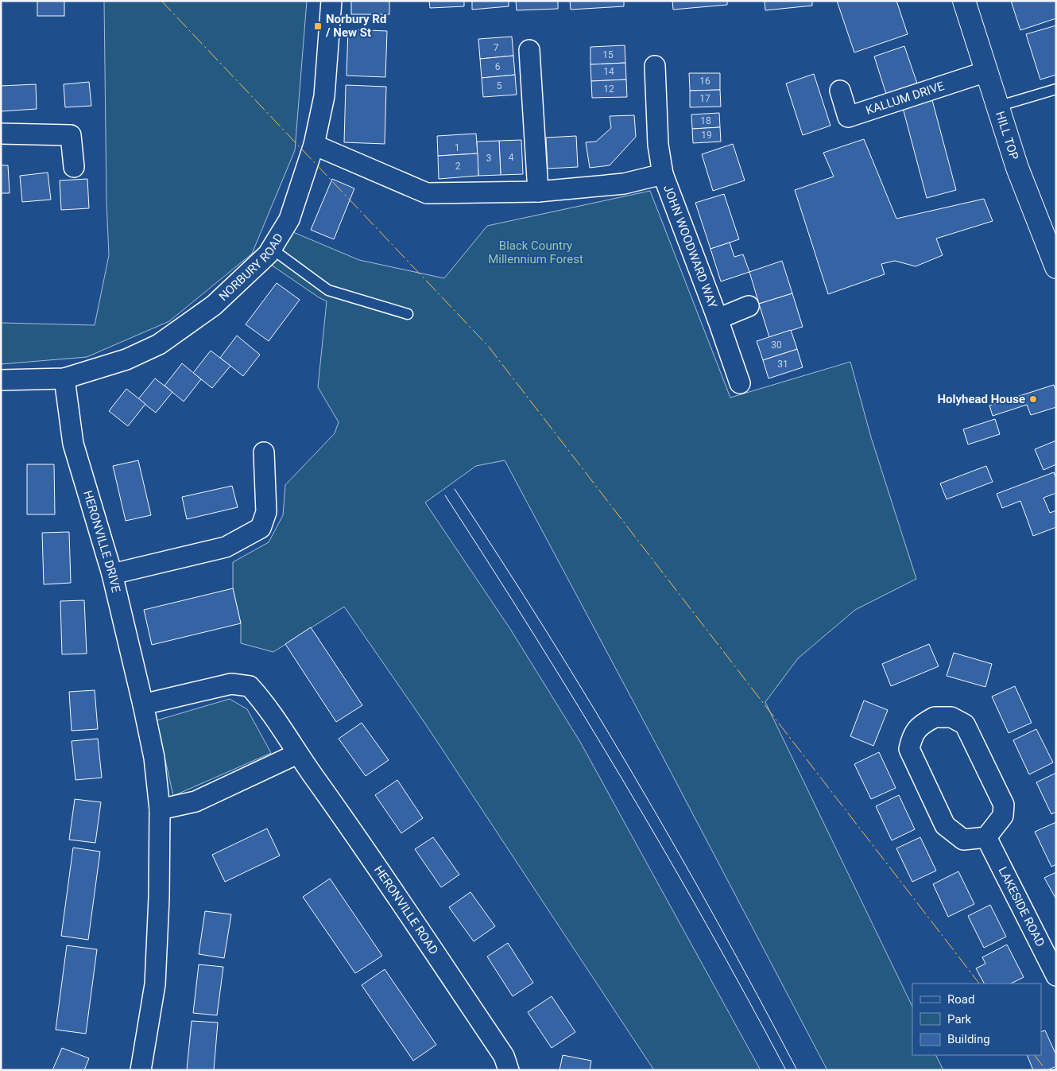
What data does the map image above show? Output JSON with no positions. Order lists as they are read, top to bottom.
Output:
{
  "streets": {
    "main road": ["HILL TOP"],
    "street": [
      "KALLUM DRIVE",
      "JOHN WOODWARD WAY",
      "NORBURY ROAD",
      "HERONVILLE DRIVE",
      "LAKESIDE ROAD",
      "HERONVILLE ROAD"
    ]
  },
  "crossings": [
    ["KALLUM DRIVE", "HILL TOP"],
    ["JOHN WOODWARD WAY", "NORBURY ROAD"],
    ["NORBURY ROAD", "HERONVILLE DRIVE"],
    ["HERONVILLE DRIVE", "HERONVILLE ROAD"]
  ],
  "parks": ["Black Country Millennium Forest"],
  "places": {
    "transit": ["Norbury Rd / New St"],
    "other": ["Holyhead House"]
  },
  "house_numbers": [
    "7",
    "15",
    "6",
    "14",
    "16",
    "5",
    "12",
    "17",
    "18",
    "19",
    "1",
    "4",
    "3",
    "2",
    "30",
    "31"
  ],
  "legend": ["Road", "Park", "Building"]
}
